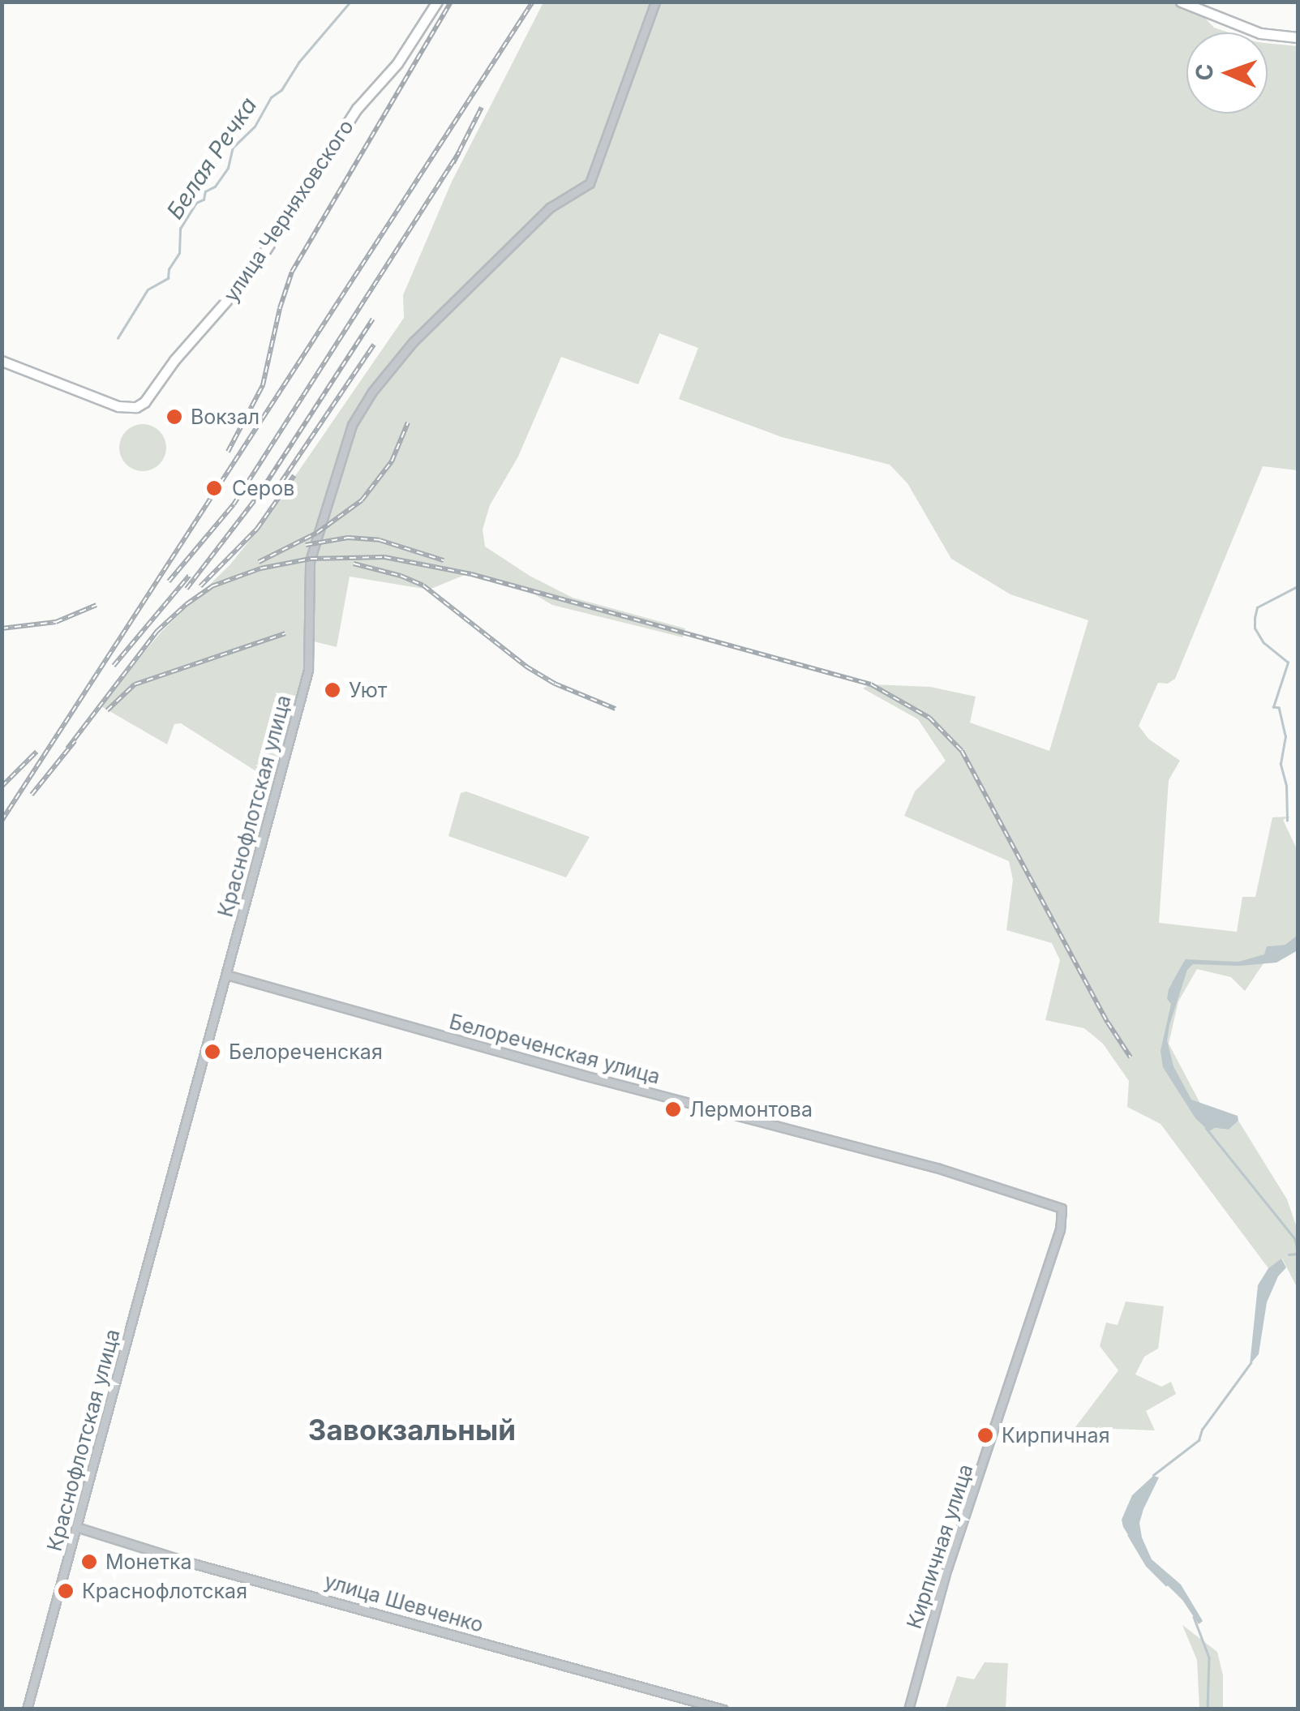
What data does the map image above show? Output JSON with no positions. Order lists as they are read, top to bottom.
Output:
{
  "streets": {
    "main road": ["улица Черняховского"],
    "street": [
      "Краснофлотская улица",
      "Белореченская улица",
      "Кирпичная улица",
      "улица Шевченко"
    ]
  },
  "crossings": [
    ["Краснофлотская улица", "Белореченская улица"],
    ["Краснофлотская улица", "улица Шевченко"],
    ["Белореченская улица", "Кирпичная улица"]
  ],
  "districts": ["Завокзальный"],
  "water": ["Белая Речка"],
  "places": [
    "Вокзал",
    "Серов",
    "Уют",
    "Белореченская",
    "Лермонтова",
    "Кирпичная",
    "Монетка",
    "Краснофлотская"
  ],
  "north": "left"
}
